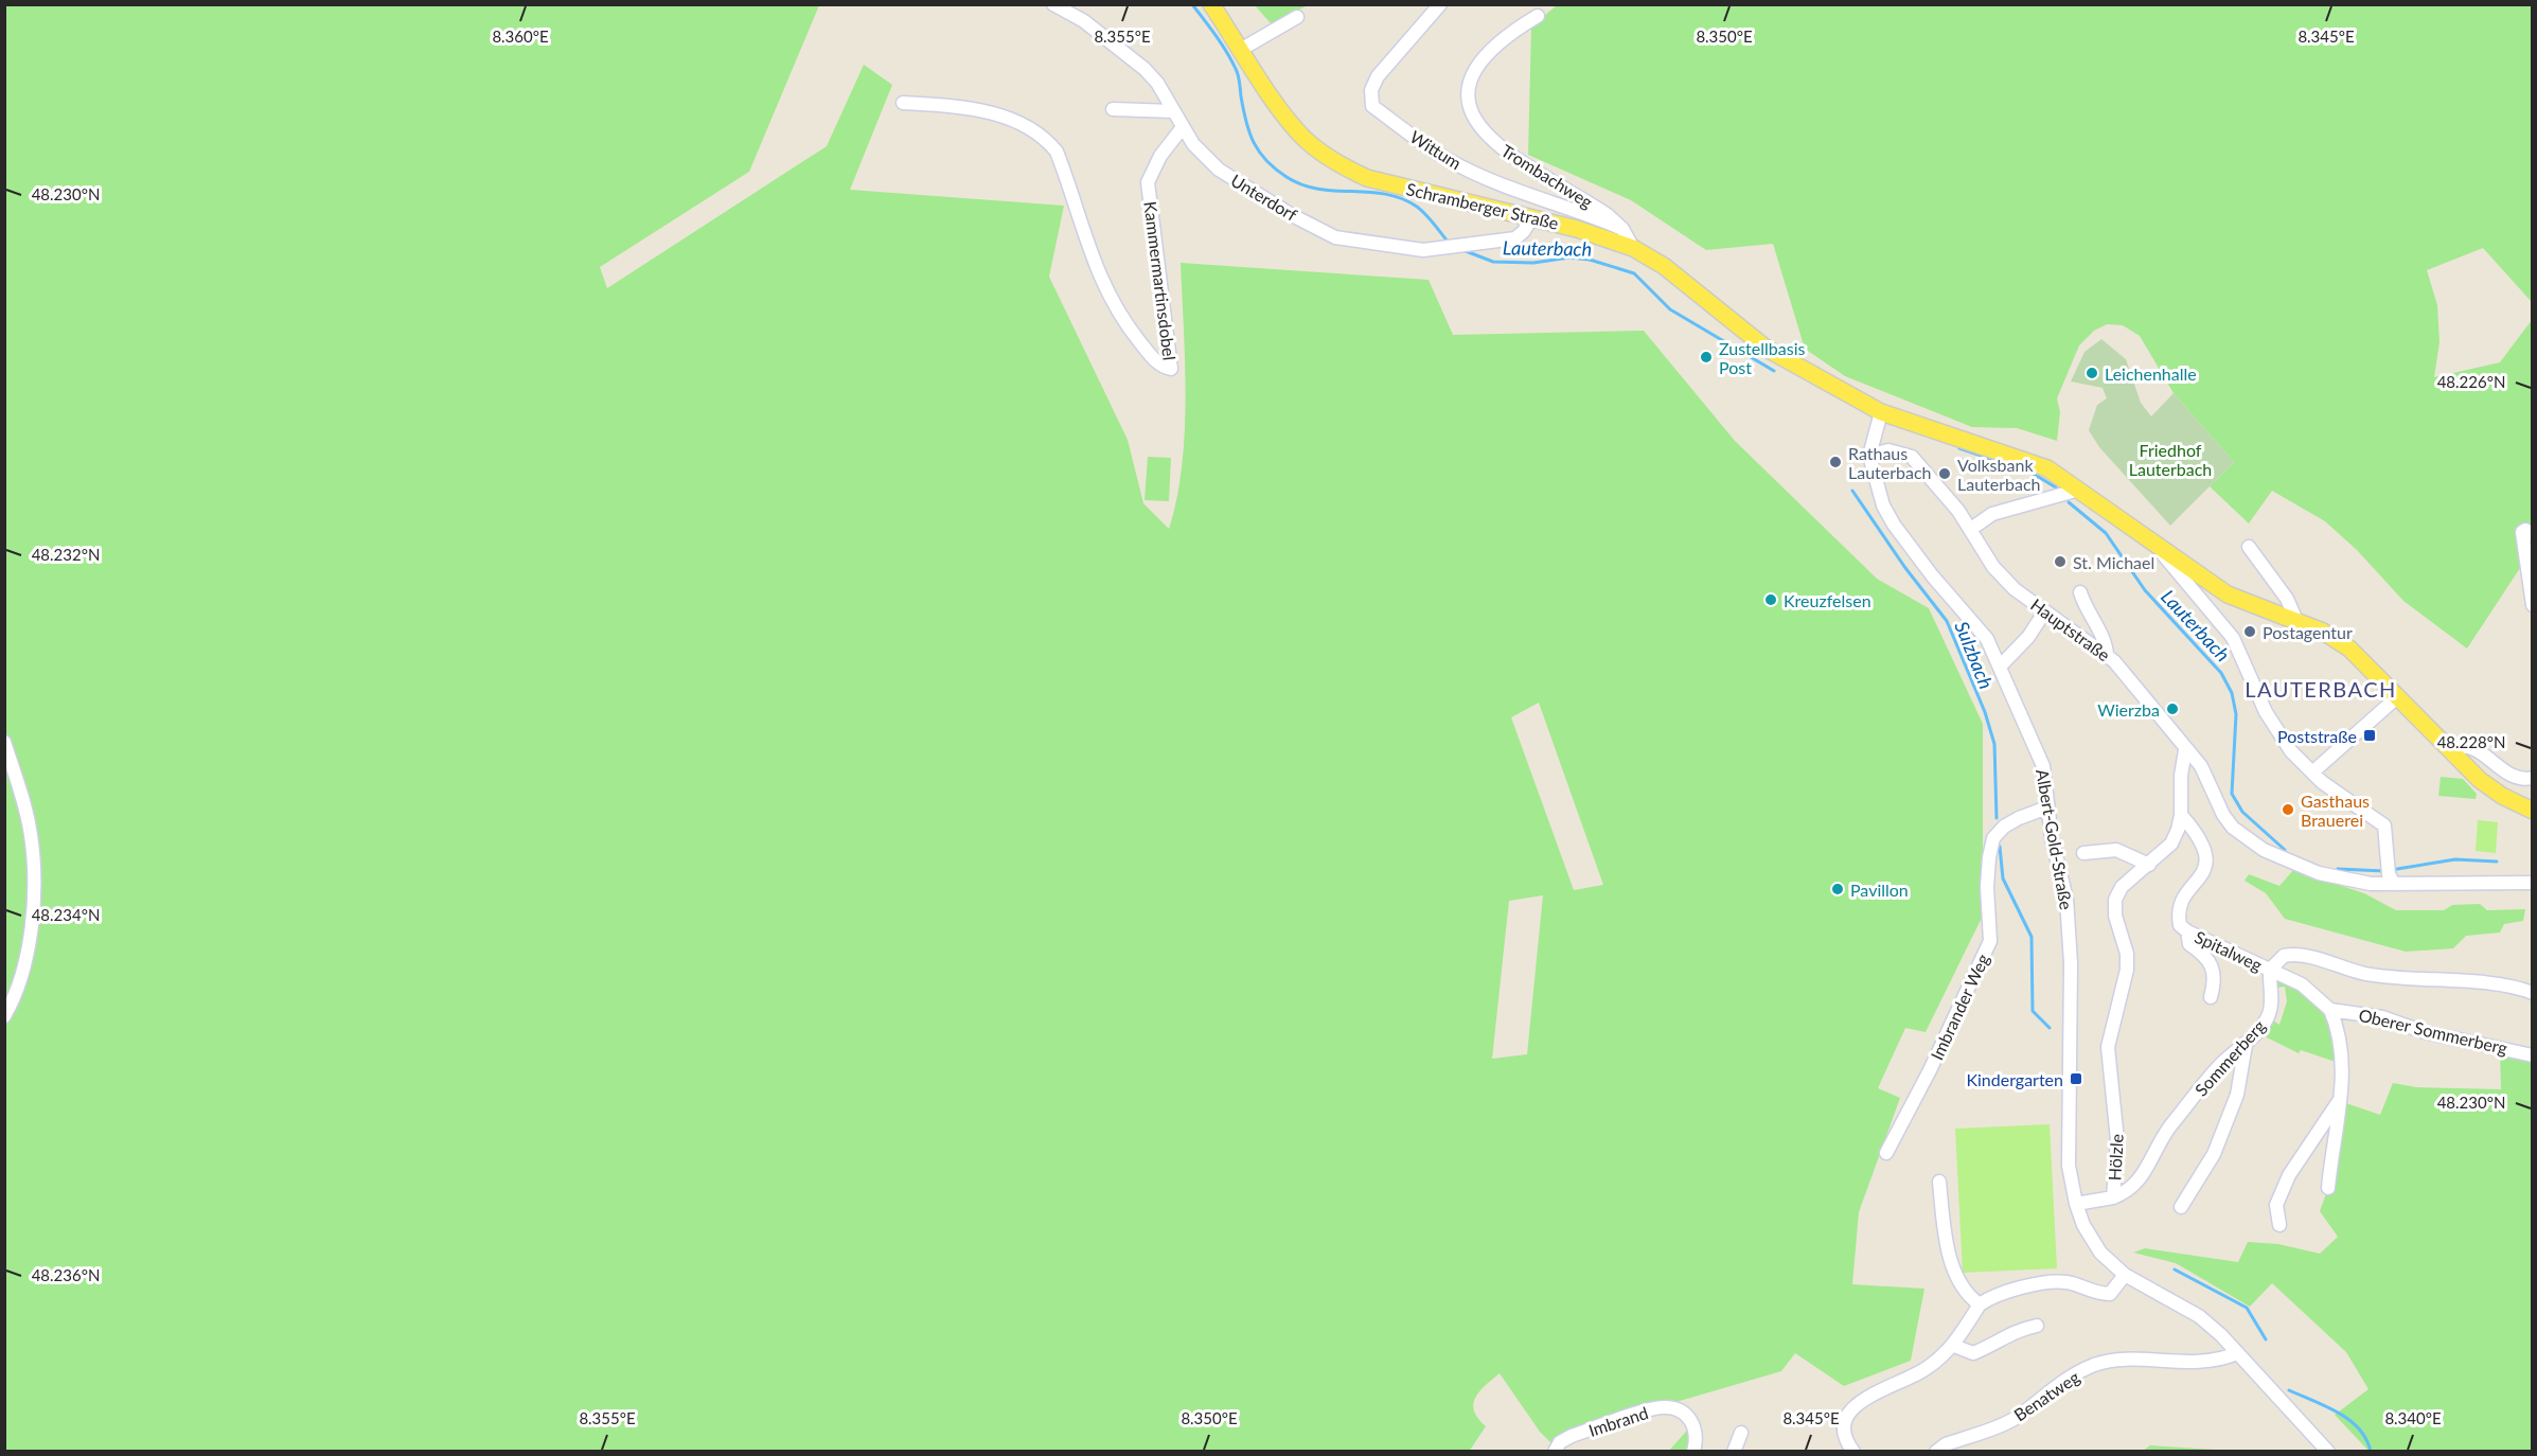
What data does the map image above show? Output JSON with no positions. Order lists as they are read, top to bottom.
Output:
{
  "streets": {
    "main road": ["Schramberger Straße"],
    "street": [
      "Wittum",
      "Trombachweg",
      "Unterdorf",
      "Kammermartinsdobel",
      "Hauptstraße",
      "Albert-Gold-Straße",
      "Spitalweg",
      "Imbrander Weg",
      "Oberer Sommerberg",
      "Sommerberg",
      "Hölzle",
      "Benatweg",
      "Imbrand"
    ]
  },
  "crossings": [
    ["Wittum", "Trombachweg"],
    ["Trombachweg", "Schramberger Straße"],
    ["Unterdorf", "Schramberger Straße"],
    ["Unterdorf", "Kammermartinsdobel"],
    ["Schramberger Straße", "Albert-Gold-Straße"],
    ["Hauptstraße", "Albert-Gold-Straße"],
    ["Hauptstraße", "Hölzle"],
    ["Albert-Gold-Straße", "Imbrander Weg"],
    ["Albert-Gold-Straße", "Hölzle"],
    ["Spitalweg", "Sommerberg"],
    ["Spitalweg", "Hölzle"],
    ["Sommerberg", "Hölzle"]
  ],
  "districts": ["LAUTERBACH"],
  "water": ["Lauterbach", "Sulzbach"],
  "parks": ["Friedhof Lauterbach"],
  "places": {
    "other": [
      "Zustellbasis Post",
      "Leichenhalle",
      "Rathaus Lauterbach",
      "Volksbank Lauterbach",
      "St. Michael",
      "Kreuzfelsen",
      "Postagentur",
      "Wierzba",
      "Gasthaus Brauerei",
      "Pavillon"
    ],
    "transit": ["Poststraße", "Kindergarten"]
  },
  "coordinates": [
    "8.355°E",
    "8.350°E",
    "8.345°E",
    "8.360°E",
    "48.230°N",
    "48.226°N",
    "48.232°N",
    "48.228°N",
    "48.234°N",
    "48.236°N",
    "8.340°E"
  ]
}
